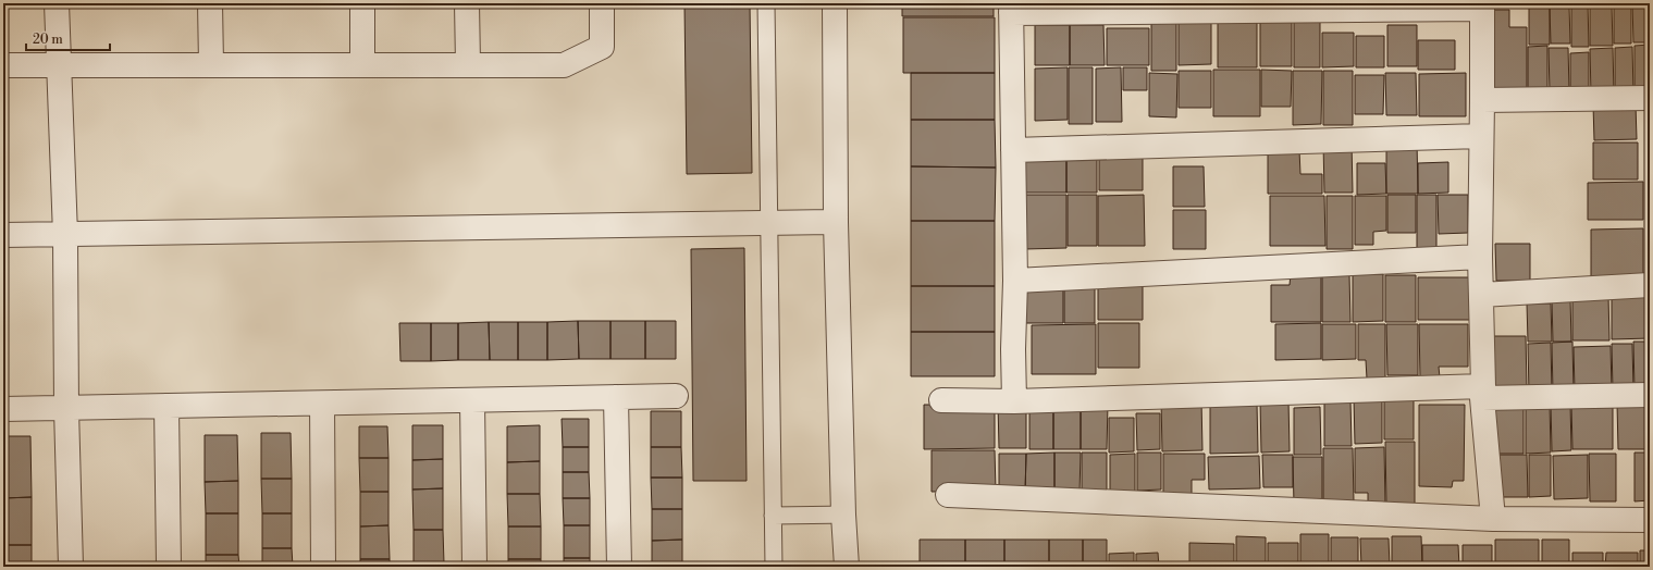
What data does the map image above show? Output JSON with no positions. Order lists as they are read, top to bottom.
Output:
{
  "scale_bar": "20 m"
}
